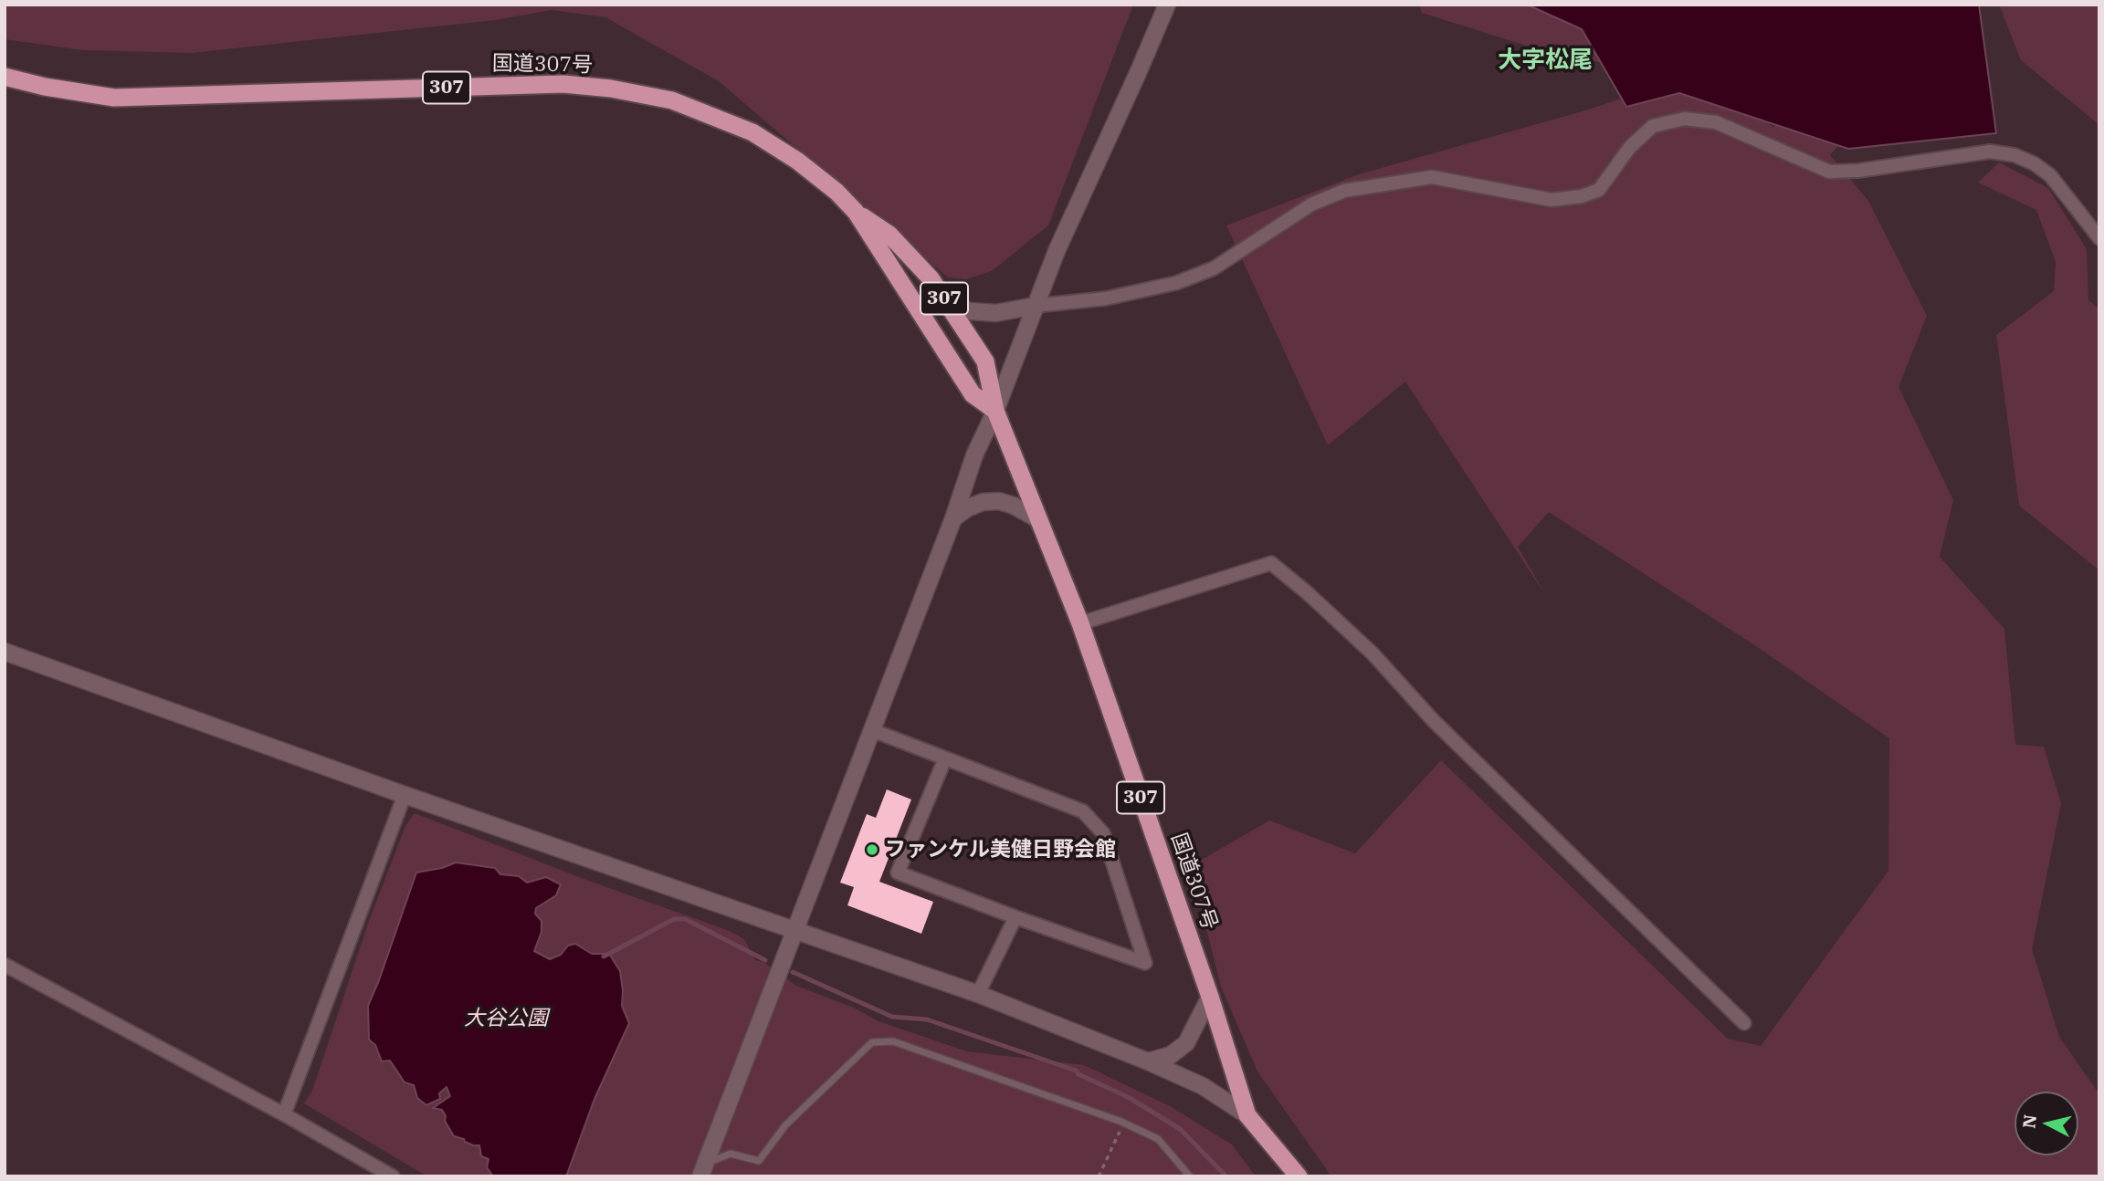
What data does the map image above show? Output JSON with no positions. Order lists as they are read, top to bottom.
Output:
{
  "streets": {
    "highway": ["国道307号", "307"]
  },
  "districts": ["大字松尾"],
  "parks": ["大谷公園"],
  "places": ["ファンケル美健日野会館"],
  "north": "left"
}
